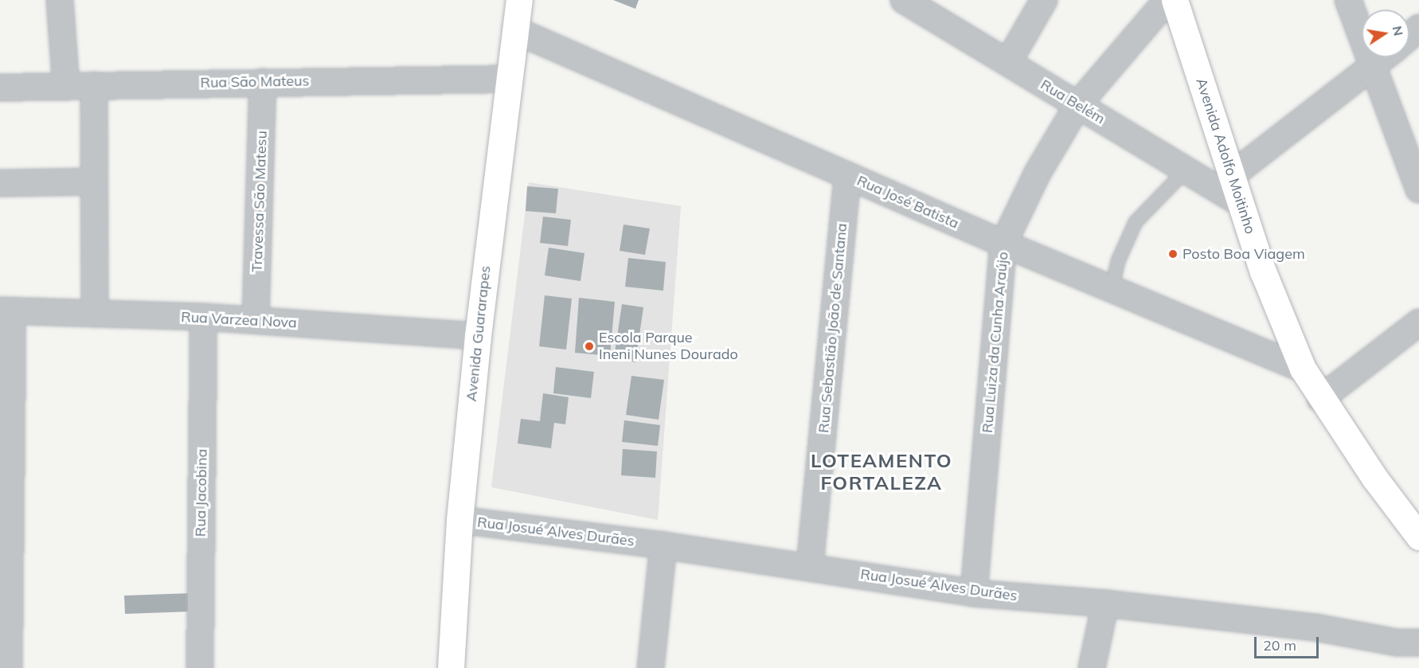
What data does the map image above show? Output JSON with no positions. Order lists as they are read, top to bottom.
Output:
{
  "streets": {
    "street": [
      "Rua São Mateus",
      "Rua Belém",
      "Avenida Adolfo Moitinho",
      "Travessa São Matesu",
      "Rua José Batista",
      "Rua Varzea Nova",
      "Rua Sebastião João de Santana",
      "Avenida Guararapes",
      "Rua Luiza da Cunha Araújo",
      "Rua Jacobina",
      "Rua Josué Alves Durães"
    ]
  },
  "crossings": [
    ["Rua São Mateus", "Travessa São Matesu"],
    ["Rua São Mateus", "Avenida Guararapes"],
    ["Rua Belém", "Avenida Adolfo Moitinho"],
    ["Rua Belém", "Rua Luiza da Cunha Araújo"],
    ["Avenida Adolfo Moitinho", "Rua José Batista"],
    ["Travessa São Matesu", "Rua Varzea Nova"],
    ["Rua José Batista", "Rua Sebastião João de Santana"],
    ["Rua José Batista", "Avenida Guararapes"],
    ["Rua José Batista", "Rua Luiza da Cunha Araújo"],
    ["Rua Varzea Nova", "Avenida Guararapes"],
    ["Rua Varzea Nova", "Rua Jacobina"],
    ["Rua Sebastião João de Santana", "Rua Josué Alves Durães"],
    ["Avenida Guararapes", "Rua Josué Alves Durães"],
    ["Rua Luiza da Cunha Araújo", "Rua Josué Alves Durães"]
  ],
  "districts": ["LOTEAMENTO FORTALEZA"],
  "places": ["Posto Boa Viagem", "Escola Parque Ineni Nunes Dourado"],
  "scale_bar": "20 m",
  "north": "right"
}
